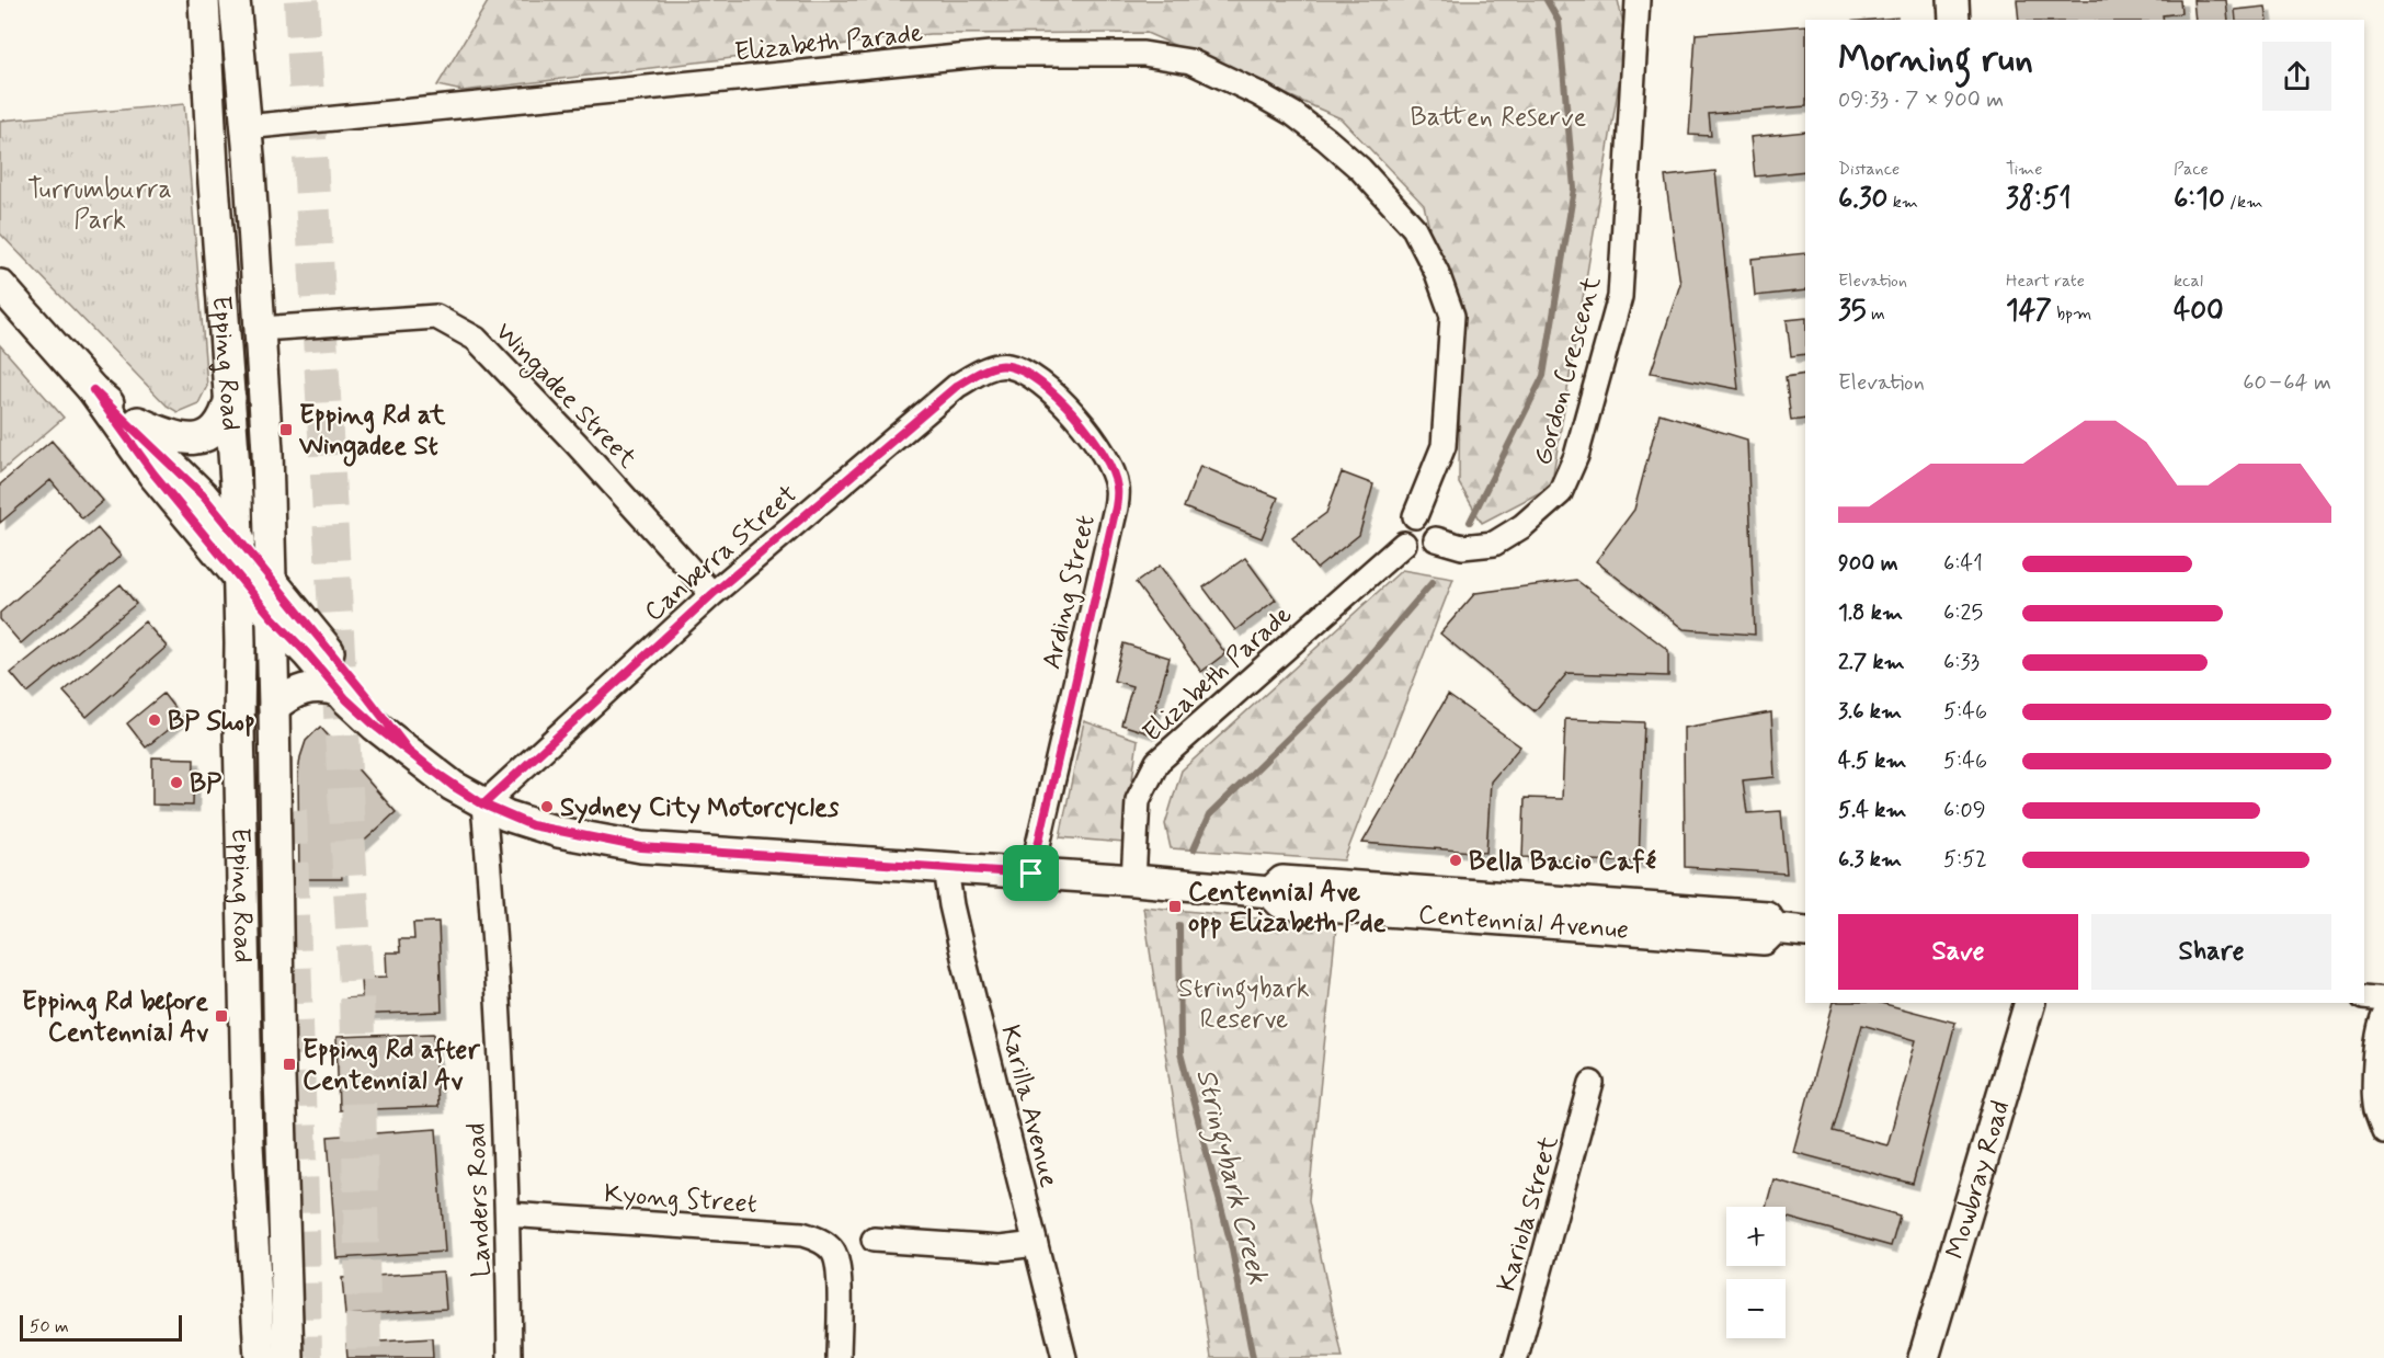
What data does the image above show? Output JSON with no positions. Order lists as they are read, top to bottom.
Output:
{
  "streets": {
    "main road": ["Epping Road", "Centennial Avenue", "Mowbray Road"],
    "street": [
      "Elizabeth Parade",
      "Gordon Crescent",
      "Wingadee Street",
      "Canberra Street",
      "Arding Street",
      "Karilla Avenue",
      "Kyong Street",
      "Landers Road",
      "Kariola Street"
    ]
  },
  "crossings": [
    ["Elizabeth Parade", "Epping Road"],
    ["Elizabeth Parade", "Gordon Crescent"],
    ["Elizabeth Parade", "Centennial Avenue"],
    ["Epping Road", "Wingadee Street"],
    ["Epping Road", "Centennial Avenue"],
    ["Wingadee Street", "Canberra Street"],
    ["Canberra Street", "Arding Street"],
    ["Canberra Street", "Centennial Avenue"],
    ["Canberra Street", "Landers Road"],
    ["Arding Street", "Centennial Avenue"],
    ["Centennial Avenue", "Karilla Avenue"],
    ["Centennial Avenue", "Landers Road"],
    ["Kyong Street", "Landers Road"]
  ],
  "water": ["Stringybark Creek"],
  "parks": ["Batten Reserve", "Turrumburra Park", "Stringybark Reserve"],
  "places": {
    "transit": [
      "Epping Rd at Wingadee St",
      "Centennial Ave opp Elizabeth Pde",
      "Epping Rd before Centennial Av",
      "Epping Rd after Centennial Av"
    ],
    "other": [
      "BP Shop",
      "BP",
      "Sydney City Motorcycles",
      "Bella Bacio Café"
    ]
  },
  "scale_bar": "50 m",
  "page": {
    "heading": ["Morning run", "09:33 · 7 × 900 m"],
    "stats": [
      ["Distance", "6.30 km"],
      ["Time", "38:51"],
      ["Pace", "6:10 /km"],
      ["Elevation", "35 m"],
      ["Heart rate", "147 bpm"],
      ["kcal", "400"]
    ],
    "chart": ["Elevation", "60–64 m"],
    "list": [
      {
        "name": "900 m",
        "note": "6:41"
      },
      {
        "name": "1.8 km",
        "note": "6:25"
      },
      {
        "name": "2.7 km",
        "note": "6:33"
      },
      {
        "name": "3.6 km",
        "note": "5:46"
      },
      {
        "name": "4.5 km",
        "note": "5:46"
      },
      {
        "name": "5.4 km",
        "note": "6:09"
      },
      {
        "name": "6.3 km",
        "note": "5:52"
      }
    ],
    "buttons": ["Save", "Share"],
    "map_buttons": ["+", "−"],
    "scale": "50 m"
  }
}
